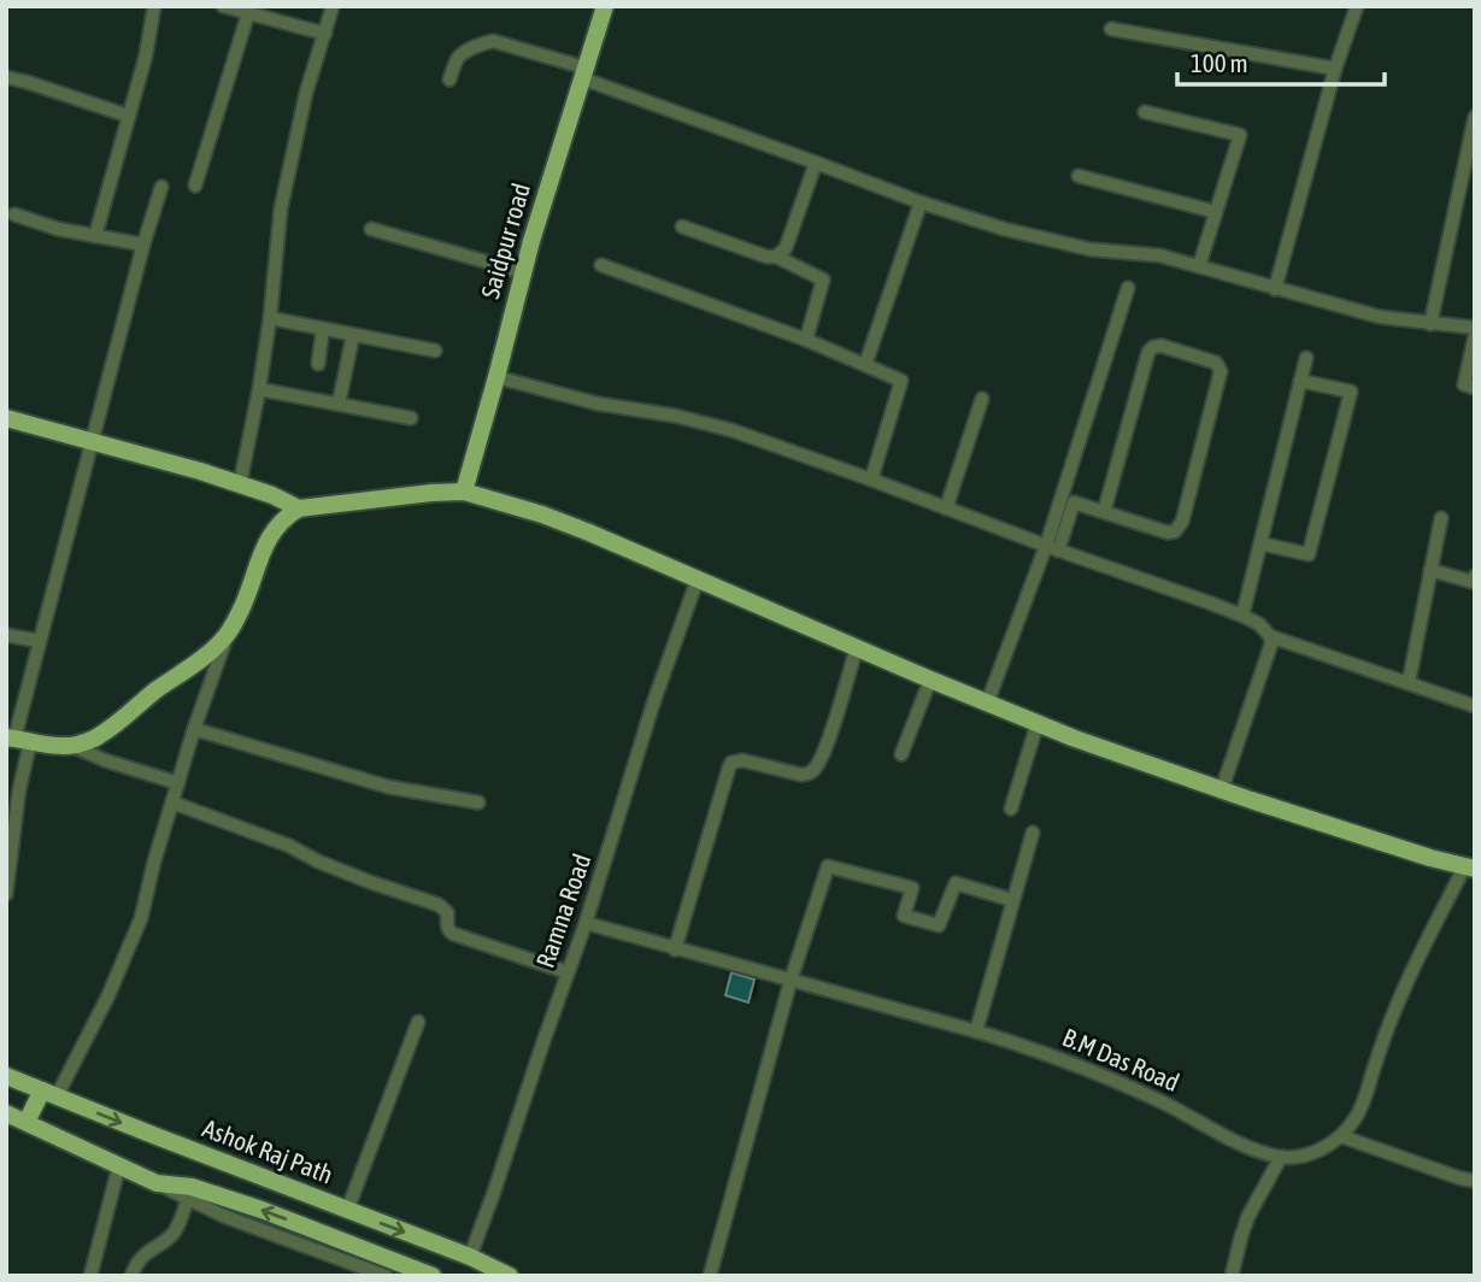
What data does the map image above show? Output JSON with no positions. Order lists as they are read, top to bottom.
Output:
{
  "streets": {
    "main road": ["Saidpur road", "Ashok Raj Path"],
    "street": ["Ramna Road", "B.M Das Road"]
  },
  "crossings": [
    ["Ramna Road", "B.M Das Road"],
    ["Ramna Road", "Ashok Raj Path"]
  ],
  "scale_bar": "100 m"
}
